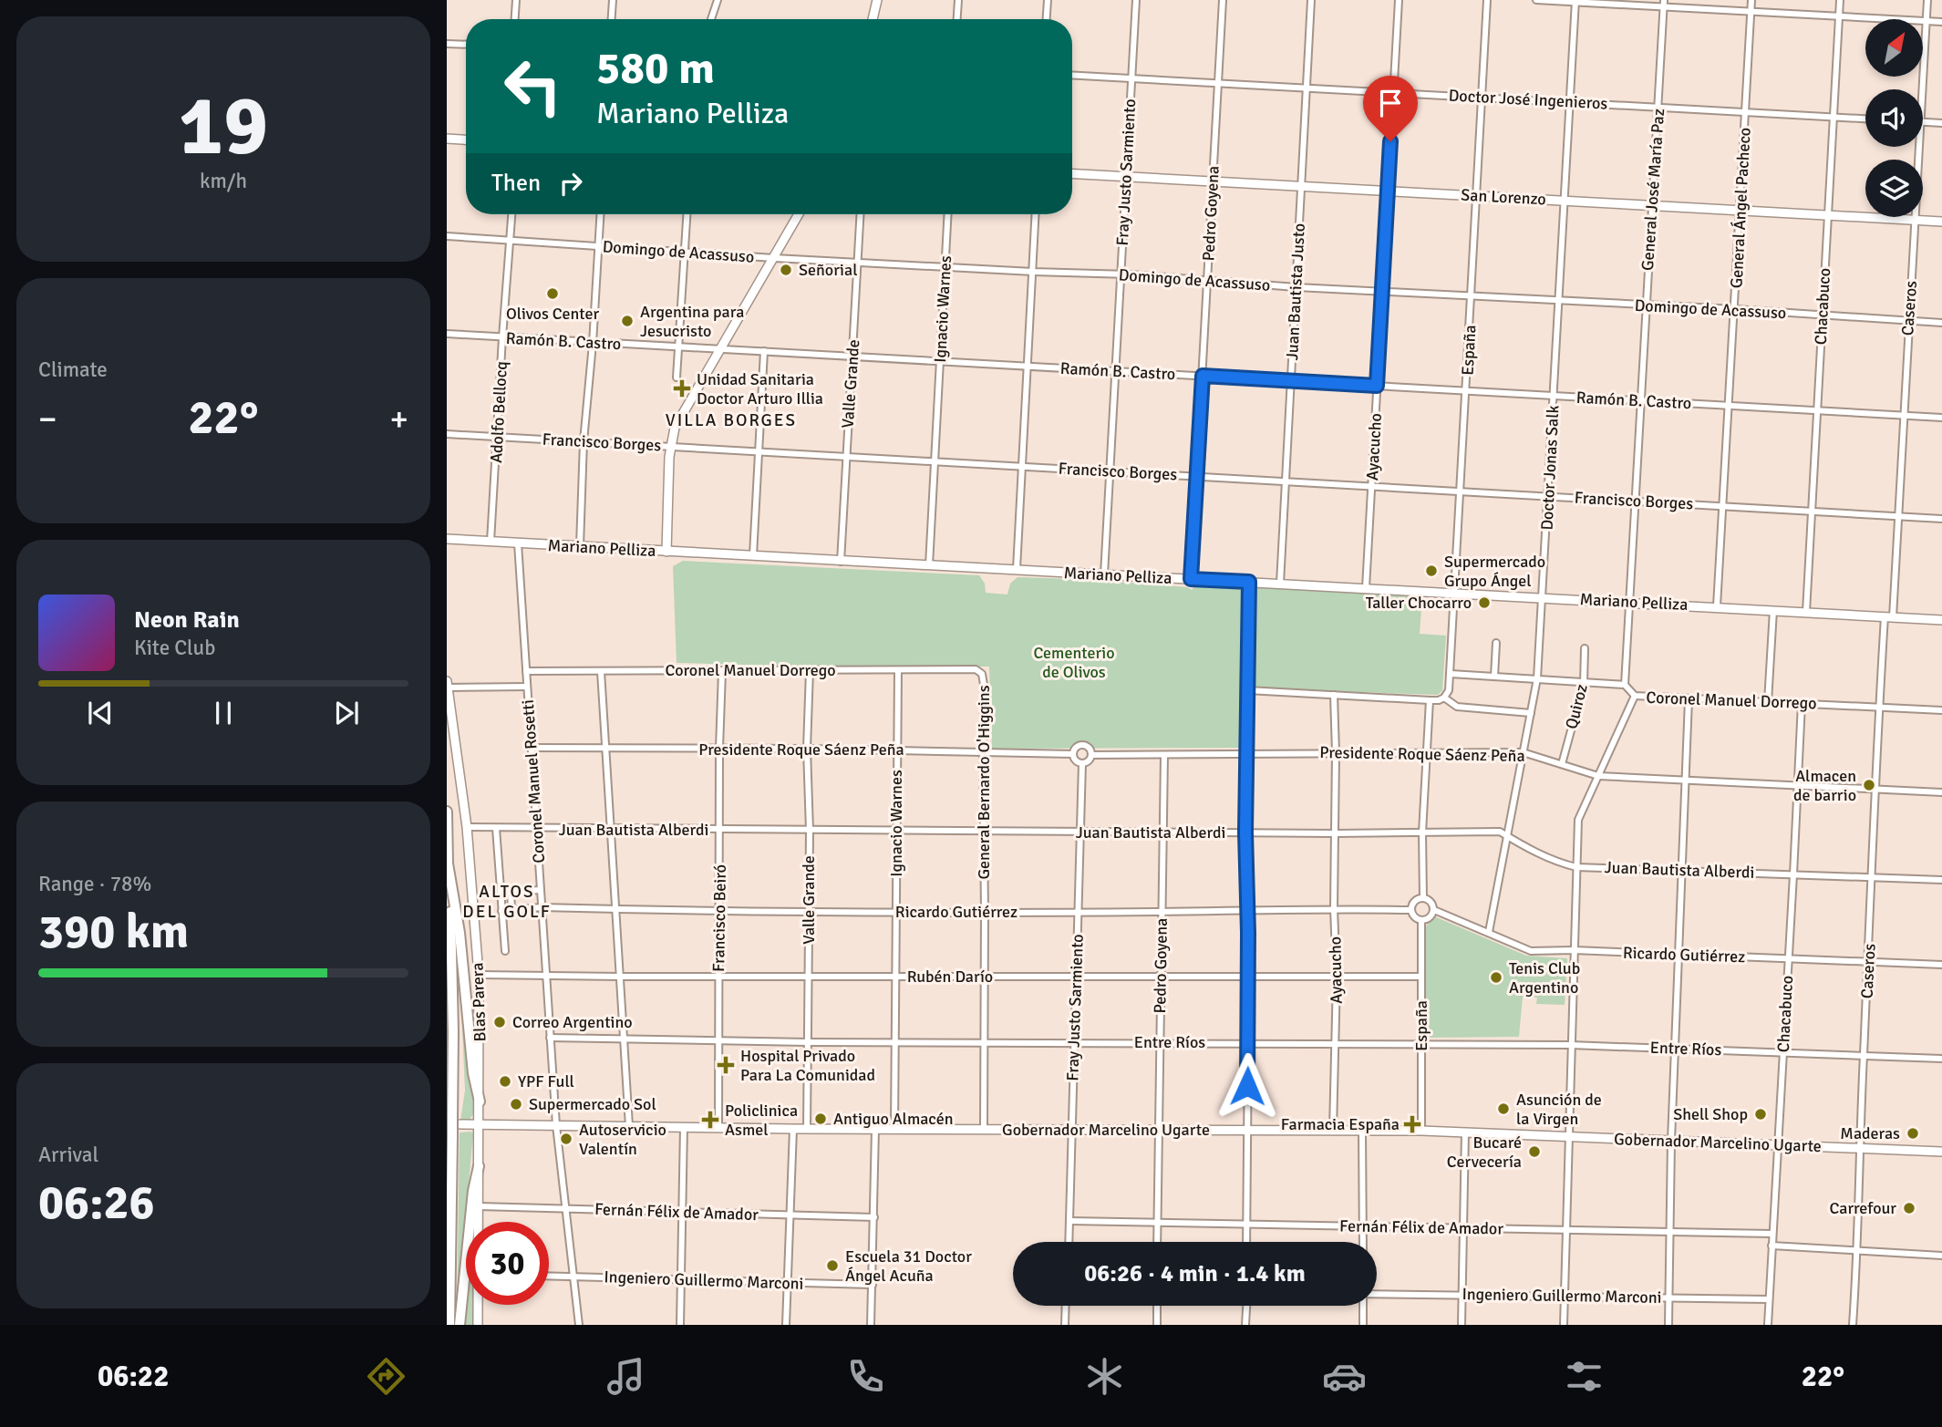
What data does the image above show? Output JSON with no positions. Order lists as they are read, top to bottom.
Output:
{
  "streets": {
    "street": [
      "Doctor José Ingenieros",
      "Fray Justo Sarmiento",
      "General José María Paz",
      "San Lorenzo",
      "General Ángel Pacheco",
      "Pedro Goyena",
      "Domingo de Acassuso",
      "Juan Bautista Justo",
      "Chacabuco",
      "Caseros",
      "Ignacio Warnes",
      "Ramón B. Castro",
      "España",
      "Valle Grande",
      "Adolfo Bellocq",
      "Francisco Borges",
      "Ayacucho",
      "Doctor Jonas Salk",
      "Mariano Pelliza",
      "Coronel Manuel Dorrego",
      "Quiroz",
      "Presidente Roque Sáenz Peña",
      "Coronel Manuel Rosetti",
      "General Bernardo O'Higgins",
      "Juan Bautista Alberdi",
      "Ricardo Gutiérrez",
      "Francisco Beiró",
      "Rubén Darío",
      "Blas Parera",
      "Entre Ríos",
      "Gobernador Marcelino Ugarte",
      "Fernán Félix de Amador",
      "Ingeniero Guillermo Marconi"
    ]
  },
  "crossings": [
    ["Doctor José Ingenieros", "Fray Justo Sarmiento"],
    ["Doctor José Ingenieros", "General José María Paz"],
    ["Doctor José Ingenieros", "General Ángel Pacheco"],
    ["Doctor José Ingenieros", "Pedro Goyena"],
    ["Doctor José Ingenieros", "Juan Bautista Justo"],
    ["Doctor José Ingenieros", "Chacabuco"],
    ["Doctor José Ingenieros", "España"],
    ["Doctor José Ingenieros", "Ayacucho"],
    ["Doctor José Ingenieros", "Doctor Jonas Salk"],
    ["Fray Justo Sarmiento", "San Lorenzo"],
    ["Fray Justo Sarmiento", "Domingo de Acassuso"],
    ["Fray Justo Sarmiento", "Ramón B. Castro"],
    ["Fray Justo Sarmiento", "Francisco Borges"],
    ["Fray Justo Sarmiento", "Mariano Pelliza"],
    ["Fray Justo Sarmiento", "Presidente Roque Sáenz Peña"],
    ["Fray Justo Sarmiento", "Juan Bautista Alberdi"],
    ["Fray Justo Sarmiento", "Ricardo Gutiérrez"],
    ["Fray Justo Sarmiento", "Rubén Darío"],
    ["Fray Justo Sarmiento", "Entre Ríos"],
    ["Fray Justo Sarmiento", "Gobernador Marcelino Ugarte"],
    ["Fray Justo Sarmiento", "Fernán Félix de Amador"],
    ["General José María Paz", "San Lorenzo"],
    ["General José María Paz", "Domingo de Acassuso"],
    ["General José María Paz", "Ramón B. Castro"],
    ["General José María Paz", "Francisco Borges"],
    ["General José María Paz", "Mariano Pelliza"],
    ["General José María Paz", "Coronel Manuel Dorrego"],
    ["San Lorenzo", "General Ángel Pacheco"],
    ["San Lorenzo", "Pedro Goyena"],
    ["San Lorenzo", "Juan Bautista Justo"],
    ["San Lorenzo", "Chacabuco"],
    ["San Lorenzo", "Caseros"],
    ["San Lorenzo", "España"],
    ["San Lorenzo", "Ayacucho"],
    ["San Lorenzo", "Doctor Jonas Salk"],
    ["General Ángel Pacheco", "Domingo de Acassuso"],
    ["General Ángel Pacheco", "Ramón B. Castro"],
    ["General Ángel Pacheco", "Francisco Borges"],
    ["General Ángel Pacheco", "Mariano Pelliza"],
    ["Pedro Goyena", "Domingo de Acassuso"],
    ["Pedro Goyena", "Ramón B. Castro"],
    ["Pedro Goyena", "Francisco Borges"],
    ["Pedro Goyena", "Mariano Pelliza"],
    ["Pedro Goyena", "Presidente Roque Sáenz Peña"],
    ["Pedro Goyena", "Juan Bautista Alberdi"],
    ["Pedro Goyena", "Ricardo Gutiérrez"],
    ["Pedro Goyena", "Rubén Darío"],
    ["Pedro Goyena", "Entre Ríos"],
    ["Pedro Goyena", "Gobernador Marcelino Ugarte"],
    ["Pedro Goyena", "Fernán Félix de Amador"],
    ["Domingo de Acassuso", "Juan Bautista Justo"],
    ["Domingo de Acassuso", "Chacabuco"],
    ["Domingo de Acassuso", "Caseros"],
    ["Domingo de Acassuso", "Ignacio Warnes"],
    ["Domingo de Acassuso", "España"],
    ["Domingo de Acassuso", "Valle Grande"],
    ["Domingo de Acassuso", "Adolfo Bellocq"],
    ["Domingo de Acassuso", "Ayacucho"],
    ["Domingo de Acassuso", "Doctor Jonas Salk"],
    ["Juan Bautista Justo", "Ramón B. Castro"],
    ["Juan Bautista Justo", "Francisco Borges"],
    ["Juan Bautista Justo", "Mariano Pelliza"],
    ["Chacabuco", "Ramón B. Castro"],
    ["Chacabuco", "Francisco Borges"],
    ["Chacabuco", "Mariano Pelliza"],
    ["Chacabuco", "Coronel Manuel Dorrego"],
    ["Chacabuco", "Presidente Roque Sáenz Peña"],
    ["Chacabuco", "Juan Bautista Alberdi"],
    ["Chacabuco", "Ricardo Gutiérrez"],
    ["Chacabuco", "Entre Ríos"],
    ["Chacabuco", "Gobernador Marcelino Ugarte"],
    ["Chacabuco", "Fernán Félix de Amador"],
    ["Chacabuco", "Ingeniero Guillermo Marconi"],
    ["Caseros", "Ramón B. Castro"],
    ["Caseros", "Francisco Borges"],
    ["Caseros", "Mariano Pelliza"],
    ["Caseros", "Coronel Manuel Dorrego"],
    ["Caseros", "Presidente Roque Sáenz Peña"],
    ["Caseros", "Juan Bautista Alberdi"],
    ["Caseros", "Ricardo Gutiérrez"],
    ["Caseros", "Entre Ríos"],
    ["Caseros", "Gobernador Marcelino Ugarte"],
    ["Ignacio Warnes", "Ramón B. Castro"],
    ["Ignacio Warnes", "Francisco Borges"],
    ["Ignacio Warnes", "Mariano Pelliza"],
    ["Ignacio Warnes", "Coronel Manuel Dorrego"],
    ["Ignacio Warnes", "Presidente Roque Sáenz Peña"],
    ["Ignacio Warnes", "Juan Bautista Alberdi"],
    ["Ignacio Warnes", "Ricardo Gutiérrez"],
    ["Ignacio Warnes", "Rubén Darío"],
    ["Ignacio Warnes", "Entre Ríos"],
    ["Ignacio Warnes", "Gobernador Marcelino Ugarte"],
    ["Ramón B. Castro", "España"],
    ["Ramón B. Castro", "Valle Grande"],
    ["Ramón B. Castro", "Adolfo Bellocq"],
    ["Ramón B. Castro", "Ayacucho"],
    ["Ramón B. Castro", "Doctor Jonas Salk"],
    ["España", "Francisco Borges"],
    ["España", "Mariano Pelliza"],
    ["España", "Coronel Manuel Dorrego"],
    ["España", "Ricardo Gutiérrez"],
    ["España", "Rubén Darío"],
    ["España", "Entre Ríos"],
    ["España", "Gobernador Marcelino Ugarte"],
    ["Valle Grande", "Francisco Borges"],
    ["Valle Grande", "Mariano Pelliza"],
    ["Valle Grande", "Coronel Manuel Dorrego"],
    ["Valle Grande", "Presidente Roque Sáenz Peña"],
    ["Valle Grande", "Juan Bautista Alberdi"],
    ["Valle Grande", "Ricardo Gutiérrez"],
    ["Valle Grande", "Rubén Darío"],
    ["Valle Grande", "Entre Ríos"],
    ["Valle Grande", "Gobernador Marcelino Ugarte"],
    ["Adolfo Bellocq", "Francisco Borges"],
    ["Adolfo Bellocq", "Mariano Pelliza"],
    ["Francisco Borges", "Ayacucho"],
    ["Francisco Borges", "Doctor Jonas Salk"],
    ["Ayacucho", "Mariano Pelliza"],
    ["Ayacucho", "Presidente Roque Sáenz Peña"],
    ["Ayacucho", "Juan Bautista Alberdi"],
    ["Ayacucho", "Ricardo Gutiérrez"],
    ["Ayacucho", "Rubén Darío"],
    ["Ayacucho", "Entre Ríos"],
    ["Ayacucho", "Gobernador Marcelino Ugarte"],
    ["Doctor Jonas Salk", "Mariano Pelliza"],
    ["Doctor Jonas Salk", "Coronel Manuel Dorrego"],
    ["Doctor Jonas Salk", "Presidente Roque Sáenz Peña"],
    ["Doctor Jonas Salk", "Juan Bautista Alberdi"],
    ["Doctor Jonas Salk", "Ricardo Gutiérrez"],
    ["Mariano Pelliza", "Coronel Manuel Rosetti"],
    ["Coronel Manuel Dorrego", "Quiroz"],
    ["Coronel Manuel Dorrego", "Coronel Manuel Rosetti"],
    ["Coronel Manuel Dorrego", "General Bernardo O'Higgins"],
    ["Coronel Manuel Dorrego", "Francisco Beiró"],
    ["Quiroz", "Presidente Roque Sáenz Peña"],
    ["Presidente Roque Sáenz Peña", "Coronel Manuel Rosetti"],
    ["Presidente Roque Sáenz Peña", "General Bernardo O'Higgins"],
    ["Presidente Roque Sáenz Peña", "Francisco Beiró"],
    ["Coronel Manuel Rosetti", "Juan Bautista Alberdi"],
    ["Coronel Manuel Rosetti", "Ricardo Gutiérrez"],
    ["Coronel Manuel Rosetti", "Rubén Darío"],
    ["Coronel Manuel Rosetti", "Entre Ríos"],
    ["Coronel Manuel Rosetti", "Gobernador Marcelino Ugarte"],
    ["Coronel Manuel Rosetti", "Fernán Félix de Amador"],
    ["Coronel Manuel Rosetti", "Ingeniero Guillermo Marconi"],
    ["General Bernardo O'Higgins", "Juan Bautista Alberdi"],
    ["General Bernardo O'Higgins", "Ricardo Gutiérrez"],
    ["General Bernardo O'Higgins", "Rubén Darío"],
    ["General Bernardo O'Higgins", "Entre Ríos"],
    ["General Bernardo O'Higgins", "Gobernador Marcelino Ugarte"],
    ["Juan Bautista Alberdi", "Francisco Beiró"],
    ["Juan Bautista Alberdi", "Blas Parera"],
    ["Ricardo Gutiérrez", "Francisco Beiró"],
    ["Francisco Beiró", "Rubén Darío"],
    ["Francisco Beiró", "Entre Ríos"],
    ["Francisco Beiró", "Gobernador Marcelino Ugarte"],
    ["Rubén Darío", "Blas Parera"],
    ["Blas Parera", "Gobernador Marcelino Ugarte"],
    ["Blas Parera", "Fernán Félix de Amador"]
  ],
  "districts": ["VILLA BORGES", "ALTOS DEL GOLF"],
  "parks": ["Cementerio de Olivos"],
  "places": {
    "other": [
      "Señorial",
      "Olivos Center",
      "Argentina para Jesucristo",
      "Supermercado Grupo Ángel",
      "Taller Chocarro",
      "Almacen de barrio",
      "Tenis Club Argentino",
      "Correo Argentino",
      "YPF Full",
      "Supermercado Sol",
      "Asunción de la Virgen",
      "Shell Shop",
      "Antiguo Almacén",
      "Maderas",
      "Autoservicio Valentín",
      "Bucaré Cervecería",
      "Carrefour",
      "Escuela 31 Doctor Ángel Acuña"
    ],
    "health": [
      "Unidad Sanitaria Doctor Arturo Illia",
      "Hospital Privado Para La Comunidad",
      "Policlinica Asmel",
      "Farmacia España"
    ]
  },
  "north": "top right",
  "page": {
    "tile": [
      ["19", "km/h"],
      "Climate",
      ["Range · 78%", "390 km"],
      ["Arrival", "06:26"]
    ],
    "turn": ["580 m", "Mariano Pelliza"],
    "then": "Then",
    "heat": ["−", "22°", "+"],
    "song": ["Neon Rain", "Kite Club"],
    "limit": "30",
    "trip": "06:26 · 4 min · 1.4 km",
    "tabs": ["06:22", "22°"]
  }
}
